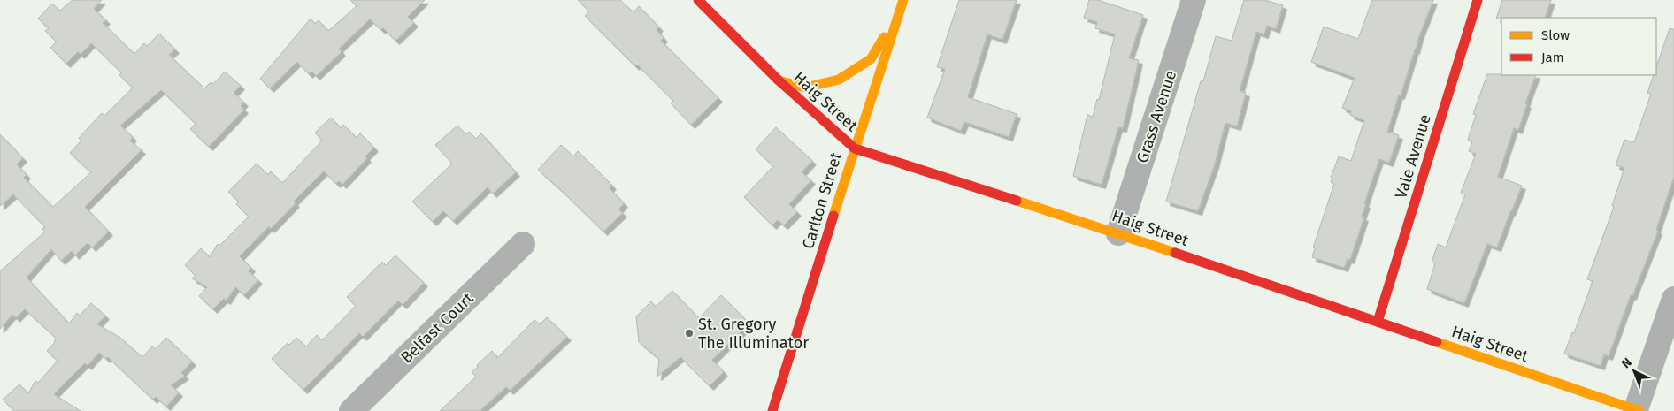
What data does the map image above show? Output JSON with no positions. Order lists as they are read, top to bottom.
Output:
{
  "streets": {
    "street": [
      "Haig Street",
      "Grass Avenue",
      "Vale Avenue",
      "Carlton Street",
      "Belfast Court"
    ]
  },
  "crossings": [
    ["Haig Street", "Grass Avenue"],
    ["Haig Street", "Vale Avenue"],
    ["Haig Street", "Carlton Street"]
  ],
  "places": ["St. Gregory The Illuminator"],
  "legend": ["Slow", "Jam"],
  "north": "top left"
}
